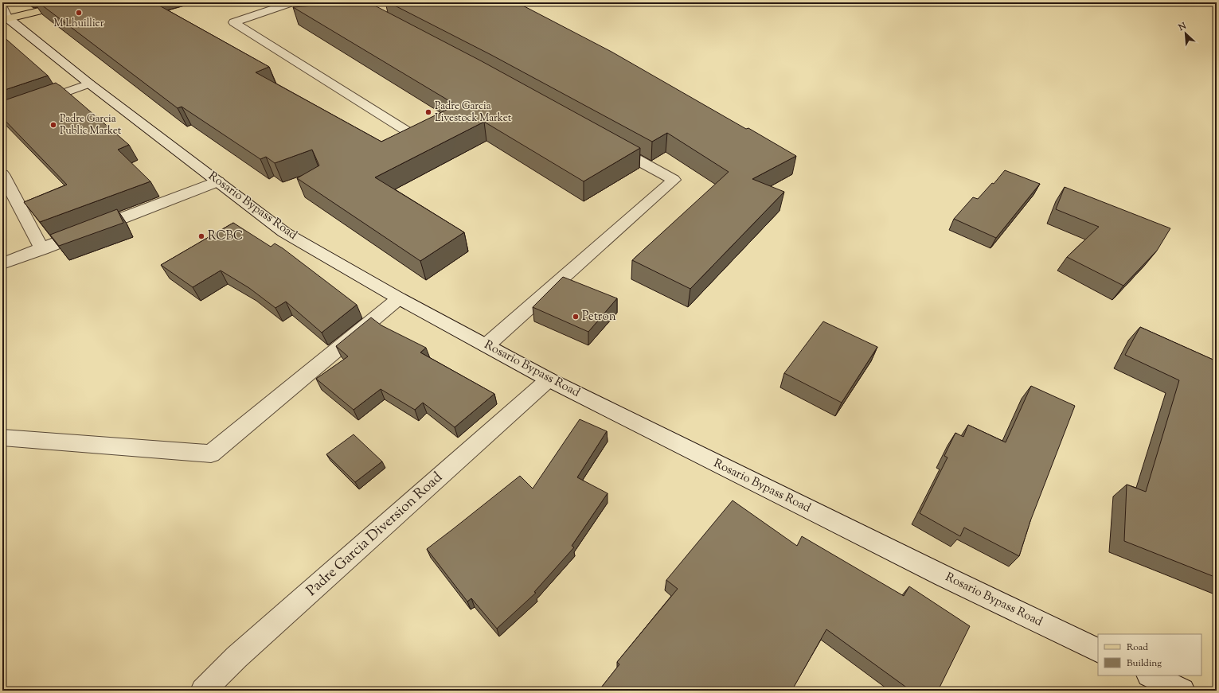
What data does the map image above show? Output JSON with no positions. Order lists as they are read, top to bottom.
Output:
{
  "streets": {
    "main road": ["Rosario Bypass Road", "Padre Garcia Diversion Road"]
  },
  "crossings": [
    ["Rosario Bypass Road", "Padre Garcia Diversion Road"]
  ],
  "places": [
    "M Lhuillier",
    "Padre Garcia Livestock Market",
    "Padre Garcia Public Market",
    "RCBC",
    "Petron"
  ],
  "legend": ["Road", "Building"],
  "north": "top left"
}
